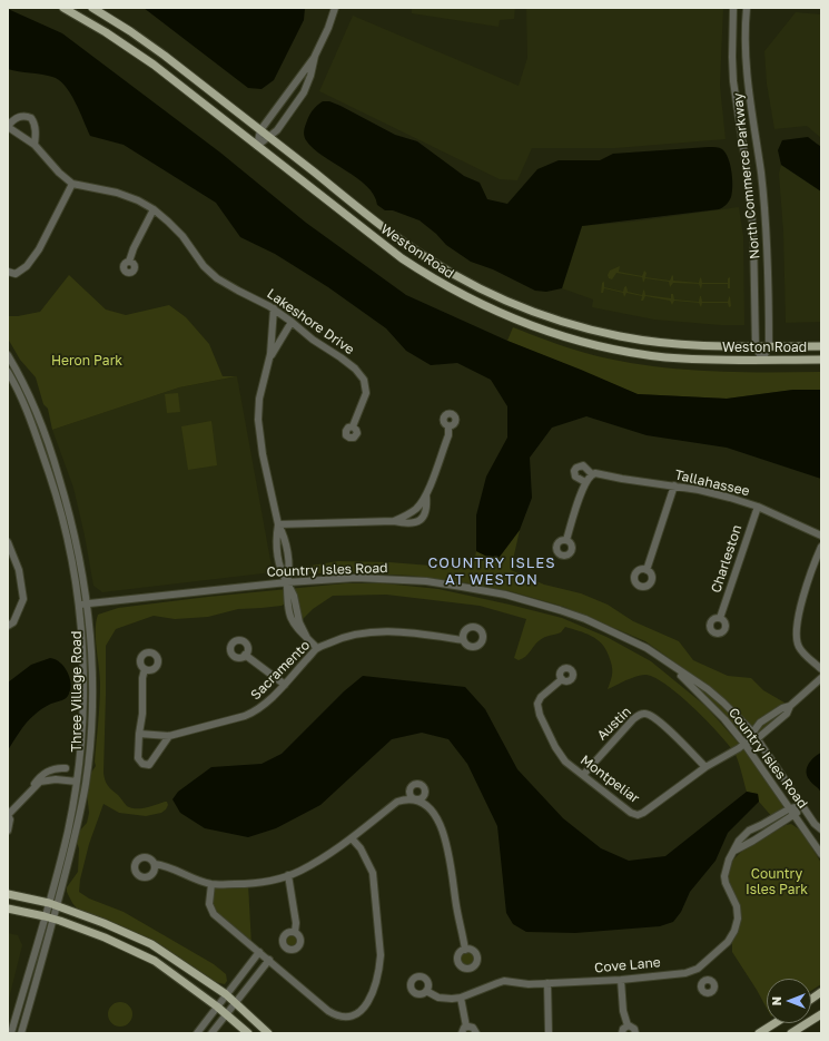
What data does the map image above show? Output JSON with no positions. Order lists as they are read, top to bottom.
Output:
{
  "streets": {
    "main road": ["Weston Road"],
    "street": [
      "North Commerce Parkway",
      "Lakeshore Drive",
      "Tallahassee",
      "Charleston",
      "Country Isles Road",
      "Sacramento",
      "Three Village Road",
      "Austin",
      "Montpeliar",
      "Cove Lane"
    ]
  },
  "crossings": [
    ["North Commerce Parkway", "Weston Road"],
    ["Tallahassee", "Charleston"],
    ["Country Isles Road", "Three Village Road"],
    ["Country Isles Road", "Montpeliar"],
    ["Country Isles Road", "Cove Lane"],
    ["Austin", "Montpeliar"]
  ],
  "districts": ["COUNTRY ISLES AT WESTON"],
  "parks": ["Heron Park", "Country Isles Park"],
  "north": "left"
}
